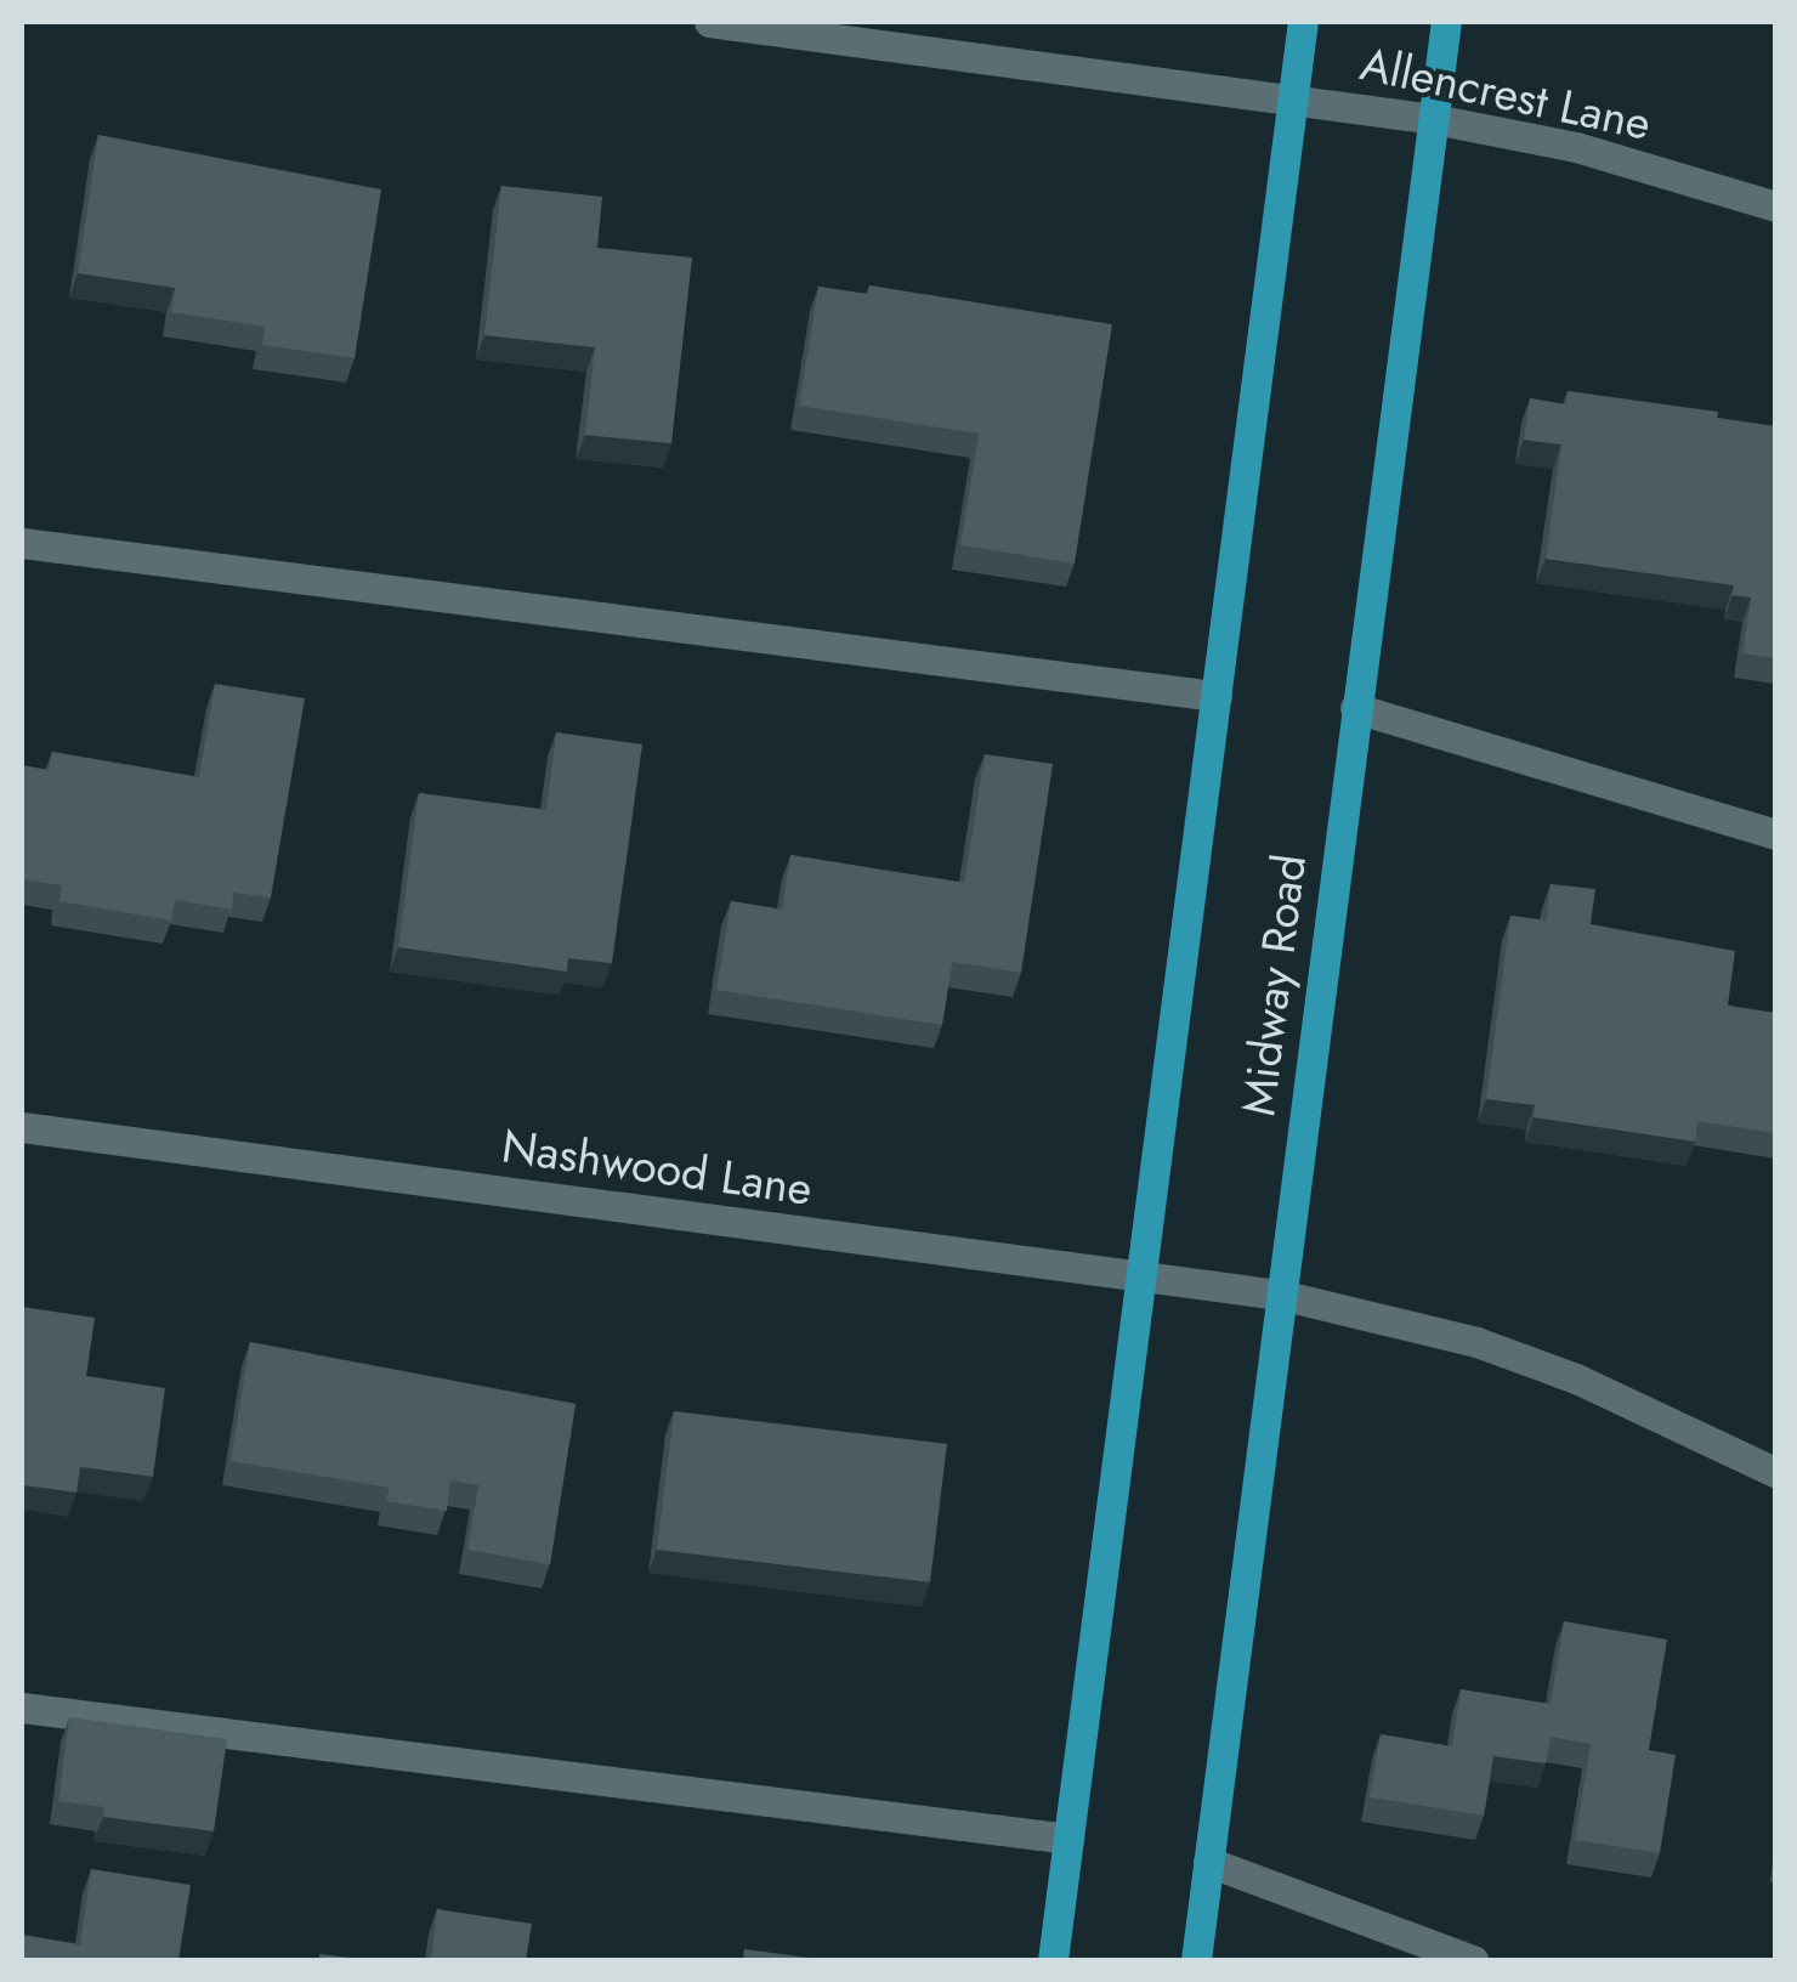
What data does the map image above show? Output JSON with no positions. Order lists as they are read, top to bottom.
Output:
{
  "streets": {
    "main road": ["Midway Road"],
    "street": ["Allencrest Lane", "Nashwood Lane"]
  },
  "crossings": [
    ["Allencrest Lane", "Midway Road"],
    ["Midway Road", "Nashwood Lane"]
  ]
}
